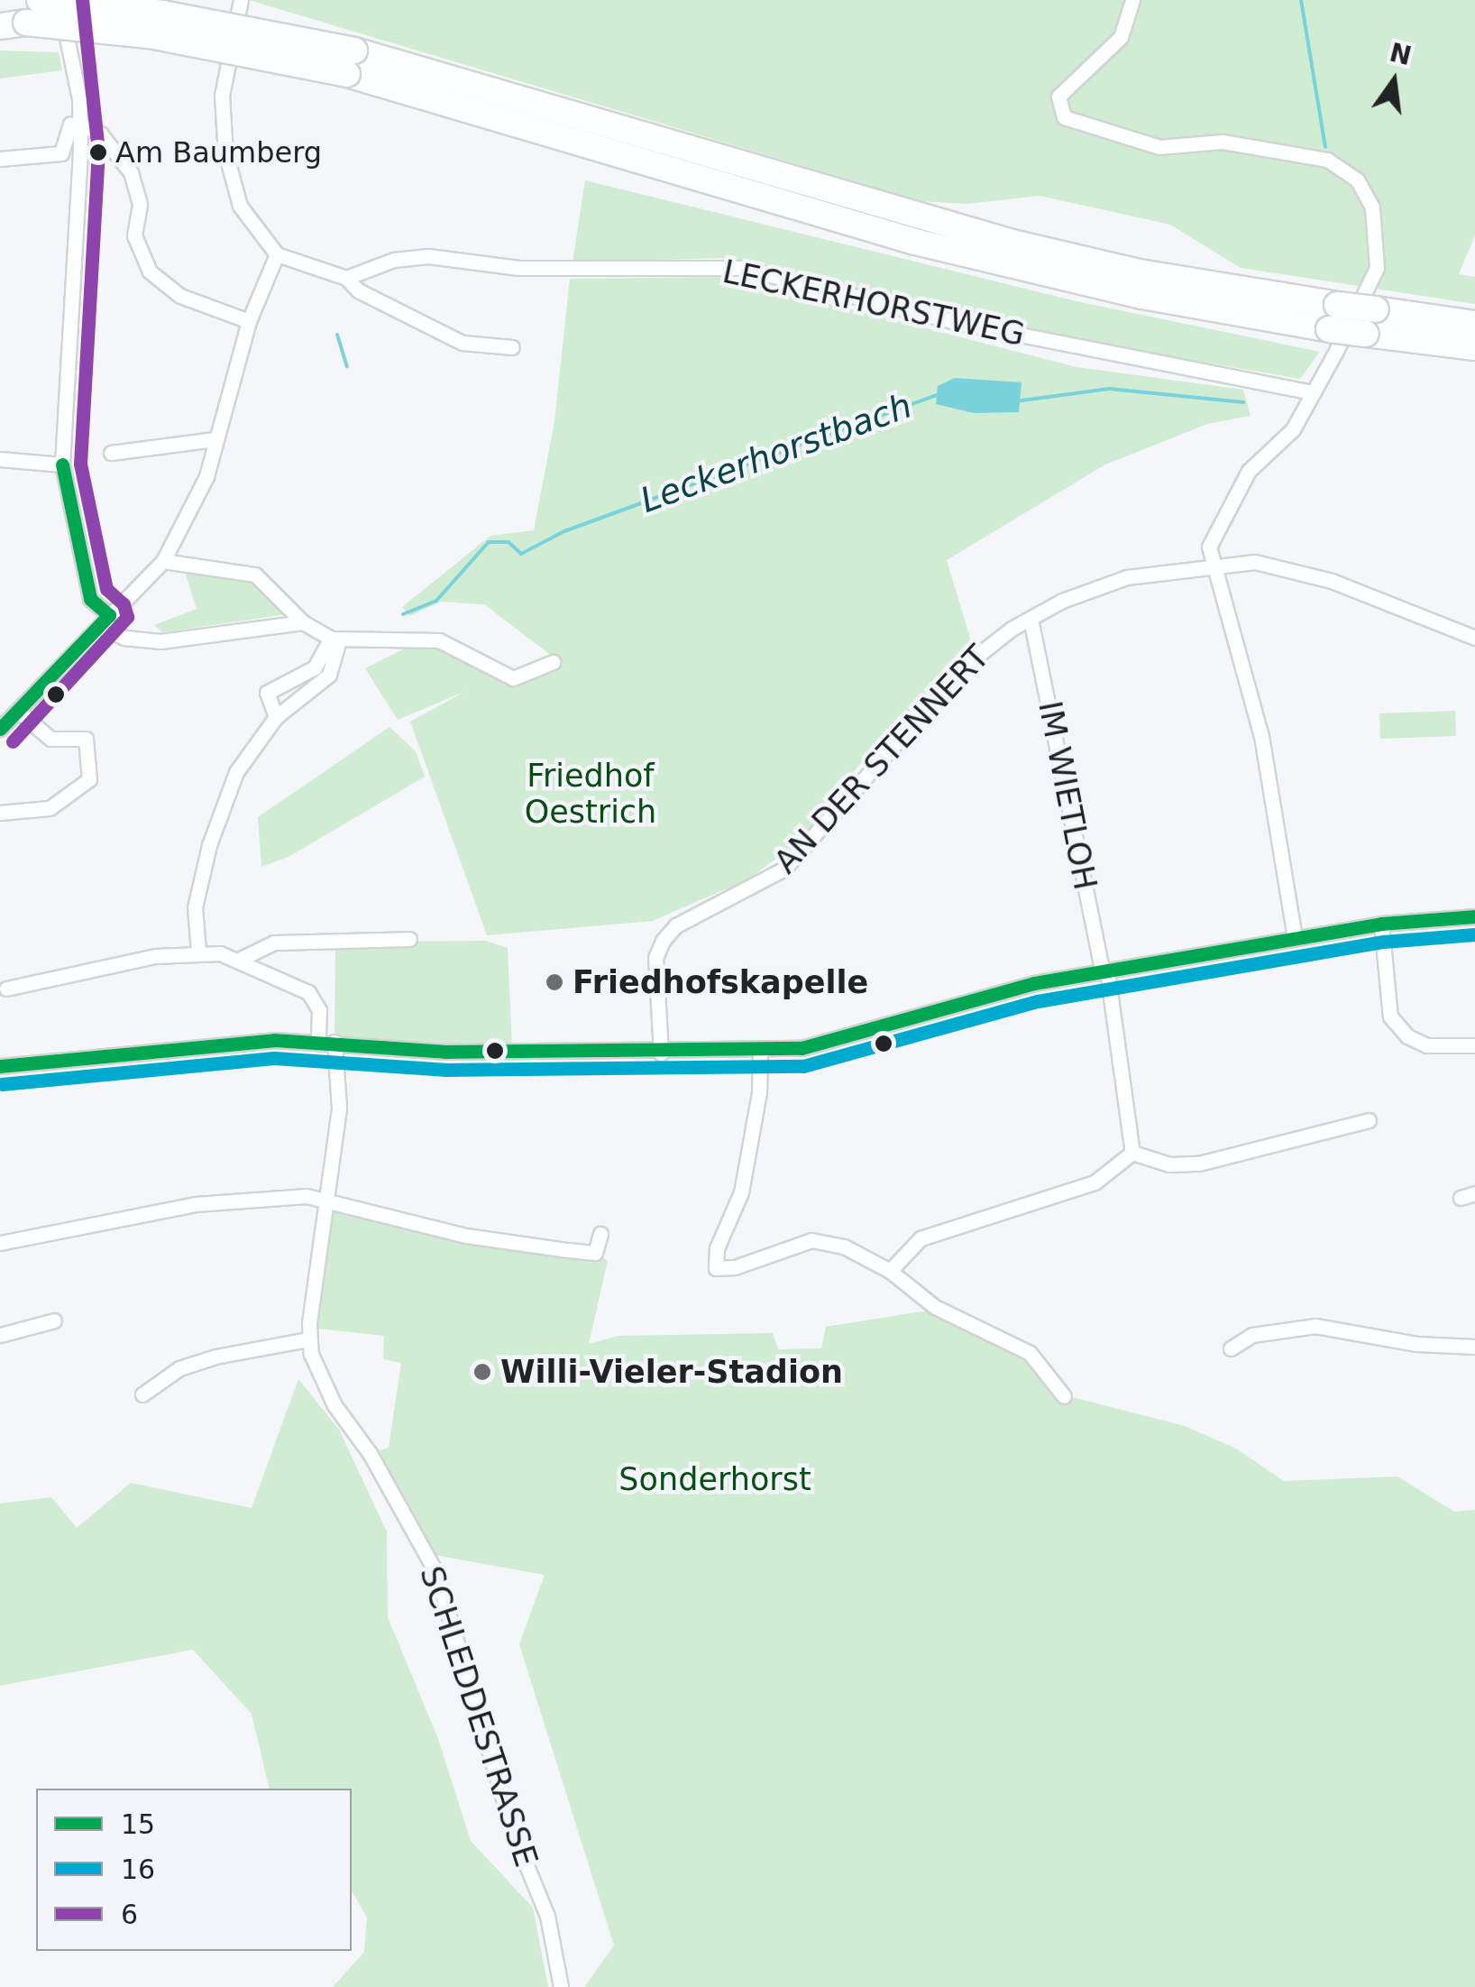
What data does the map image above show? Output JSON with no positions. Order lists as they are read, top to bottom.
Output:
{
  "streets": {
    "street": [
      "LECKERHORSTWEG",
      "AN DER STENNERT",
      "IM WIETLOH",
      "SCHLEDDESTRASSE"
    ]
  },
  "crossings": [
    ["AN DER STENNERT", "IM WIETLOH"]
  ],
  "water": ["Leckerhorstbach"],
  "parks": ["Friedhof Oestrich", "Sonderhorst"],
  "places": ["Am Baumberg", "Friedhofskapelle", "Willi-Vieler-Stadion"],
  "lines": ["transit line 6", "transit line 15", "transit line 16"],
  "legend": ["15", "16", "6"],
  "north": "top"
}
